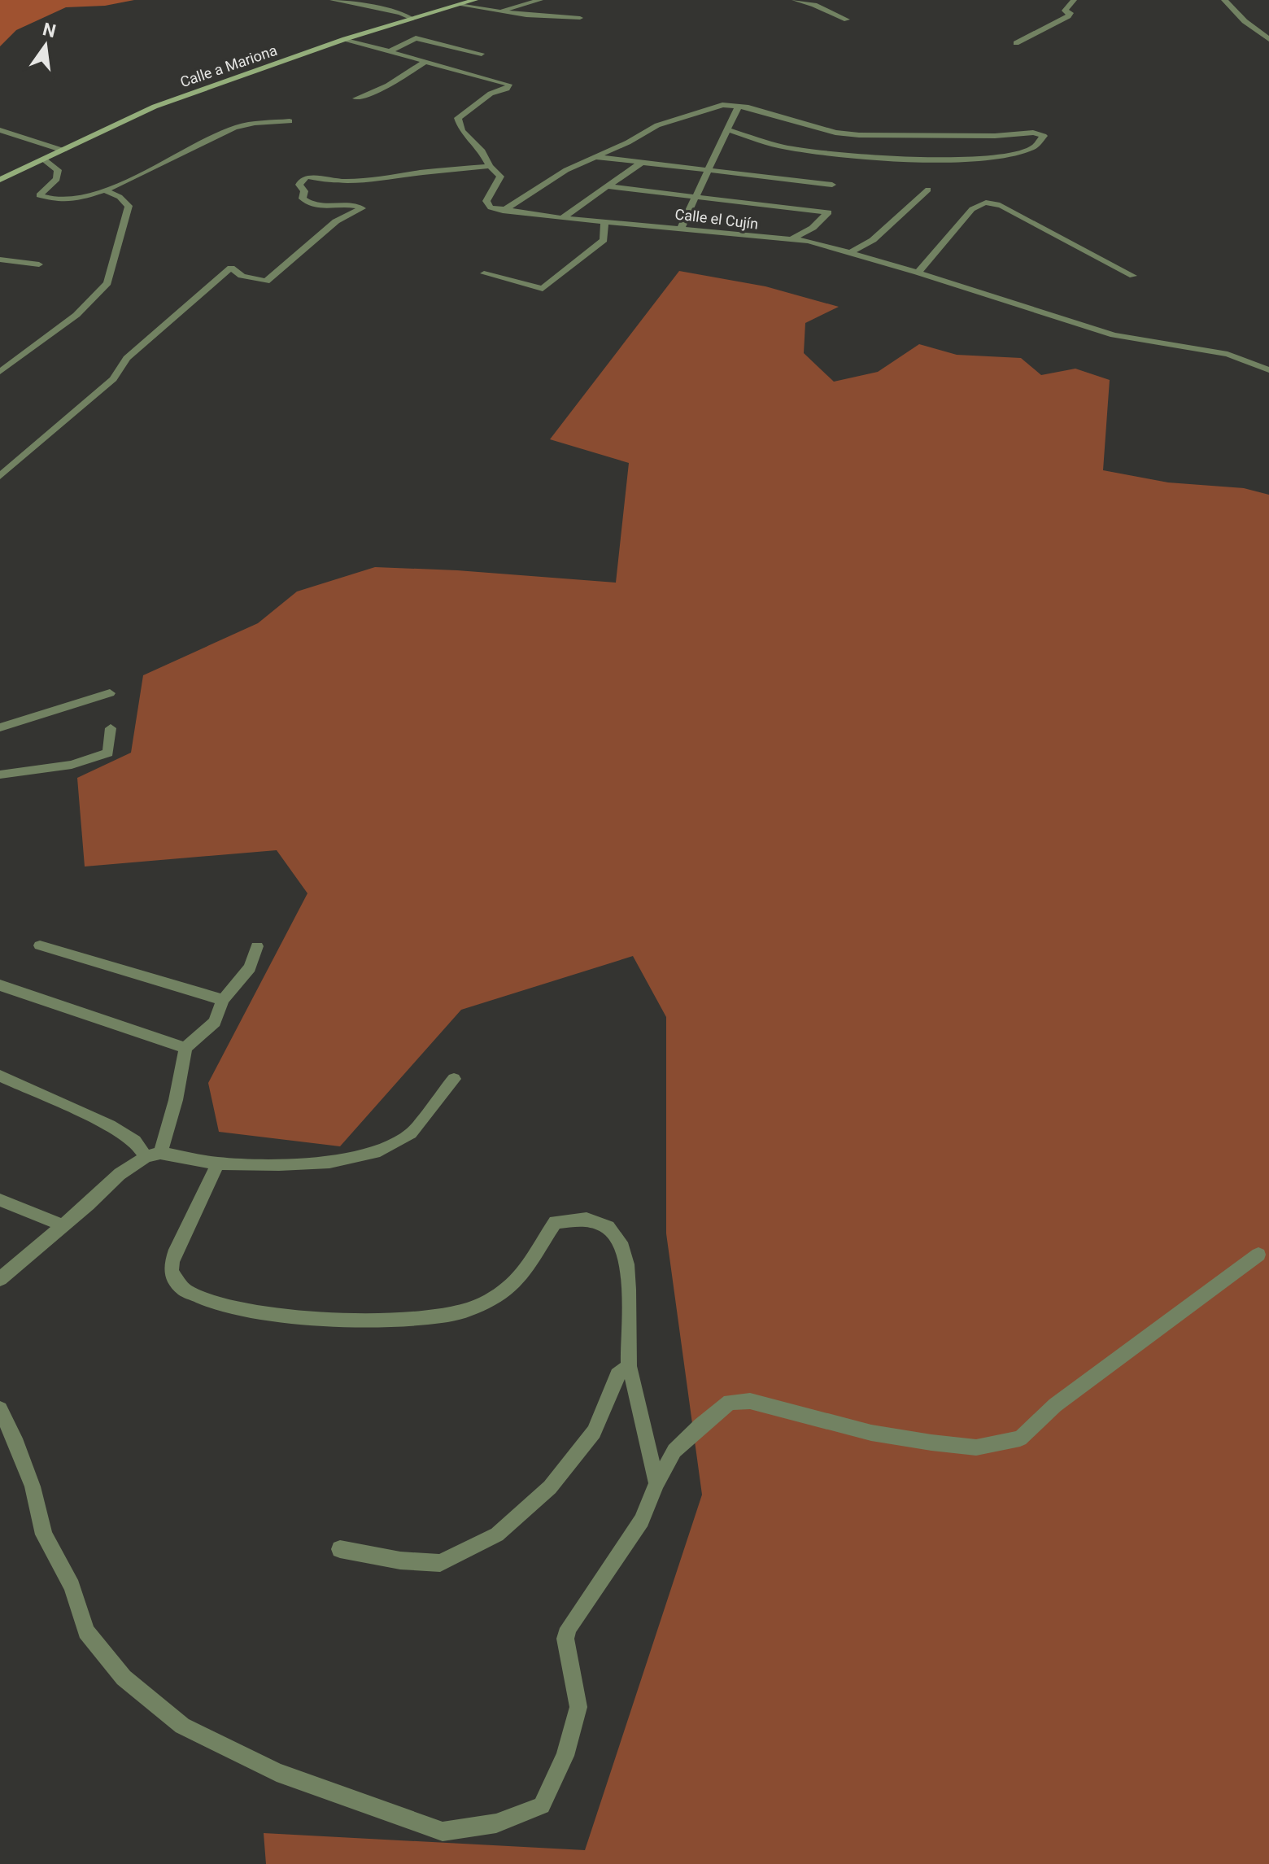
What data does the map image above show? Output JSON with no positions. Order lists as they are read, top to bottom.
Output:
{
  "streets": {
    "main road": ["Calle a Mariona"],
    "street": ["Calle el Cujín"]
  },
  "north": "top"
}
